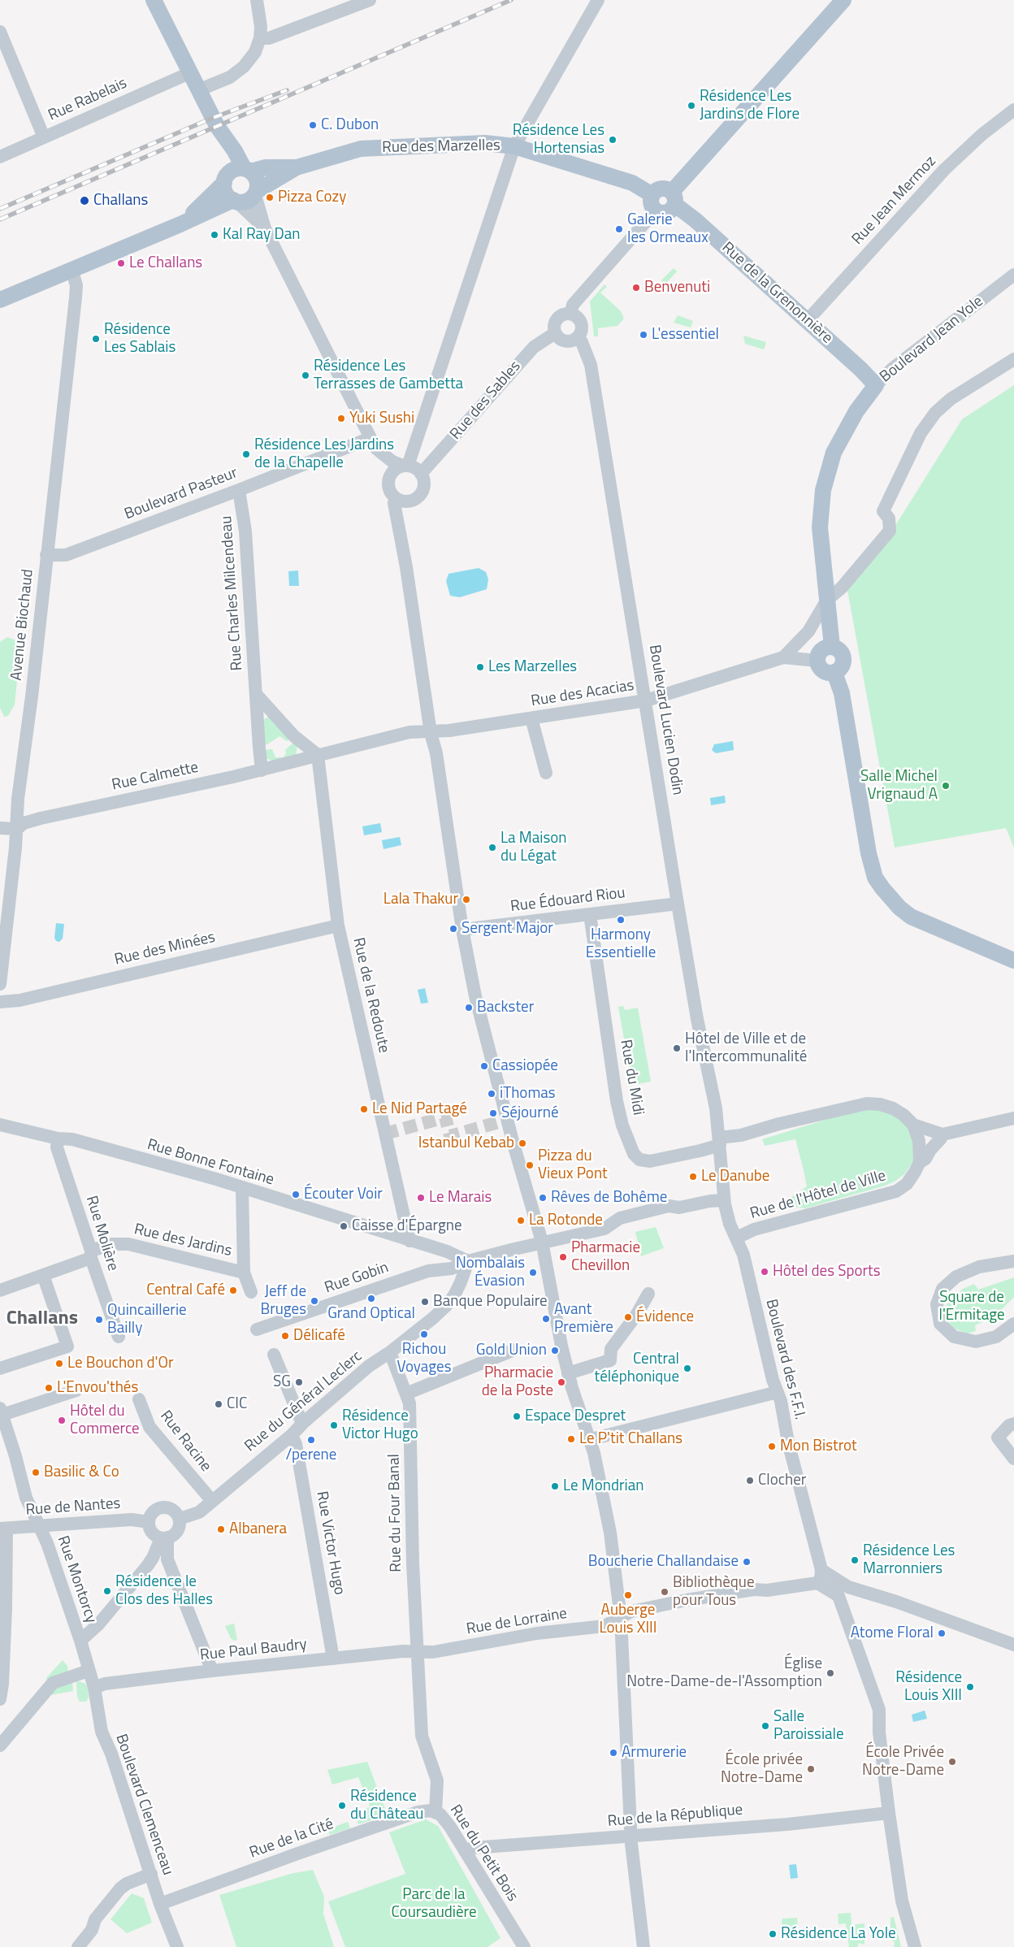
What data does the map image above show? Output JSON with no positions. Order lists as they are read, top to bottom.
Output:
{
  "streets": {
    "main road": ["Rue des Marzelles", "Rue de la Grenonnière", "Boulevard Jean Yole"],
    "street": [
      "Rue Rabelais",
      "Rue Jean Mermoz",
      "Rue des Sables",
      "Boulevard Pasteur",
      "Rue Charles Milcendeau",
      "Avenue Biochaud",
      "Rue des Acacias",
      "Boulevard Lucien Dodin",
      "Rue Calmette",
      "Rue Édouard Riou",
      "Rue des Minées",
      "Rue de la Redoute",
      "Rue du Midi",
      "Rue Bonne Fontaine",
      "Rue de l'Hôtel de Ville",
      "Rue Molière",
      "Rue des Jardins",
      "Rue Gobin",
      "Boulevard des F.F.I.",
      "Rue du Général Leclerc",
      "Rue Racine",
      "Rue de Nantes",
      "Rue du Four Banal",
      "Rue Victor Hugo",
      "Rue Montorcy",
      "Rue de Lorraine",
      "Rue Paul Baudry",
      "Boulevard Clemenceau",
      "Rue de la République",
      "Rue de la Cité",
      "Rue du Petit Bois"
    ]
  },
  "crossings": [
    ["Rue Jean Mermoz", "Rue de la Grenonnière"],
    ["Rue de la Grenonnière", "Boulevard Jean Yole"],
    ["Boulevard Jean Yole", "Rue des Acacias"],
    ["Rue des Sables", "Boulevard Lucien Dodin"],
    ["Boulevard Pasteur", "Rue Charles Milcendeau"],
    ["Boulevard Pasteur", "Avenue Biochaud"],
    ["Rue Charles Milcendeau", "Rue Calmette"],
    ["Avenue Biochaud", "Rue Calmette"],
    ["Rue des Acacias", "Boulevard Lucien Dodin"],
    ["Boulevard Lucien Dodin", "Rue Édouard Riou"],
    ["Boulevard Lucien Dodin", "Rue du Midi"],
    ["Boulevard Lucien Dodin", "Boulevard des F.F.I."],
    ["Rue Calmette", "Rue de la Redoute"],
    ["Rue Édouard Riou", "Rue du Midi"],
    ["Rue des Minées", "Rue de la Redoute"],
    ["Rue de la Redoute", "Rue Bonne Fontaine"],
    ["Rue du Midi", "Boulevard des F.F.I."],
    ["Rue Bonne Fontaine", "Rue Molière"],
    ["Rue Bonne Fontaine", "Rue Gobin"],
    ["Rue Bonne Fontaine", "Rue du Général Leclerc"],
    ["Rue de l'Hôtel de Ville", "Boulevard des F.F.I."],
    ["Rue Molière", "Rue des Jardins"],
    ["Rue Gobin", "Boulevard des F.F.I."],
    ["Rue Gobin", "Rue du Général Leclerc"],
    ["Rue du Général Leclerc", "Rue Racine"],
    ["Rue du Général Leclerc", "Rue de Nantes"],
    ["Rue du Général Leclerc", "Rue du Four Banal"],
    ["Rue du Général Leclerc", "Rue Victor Hugo"],
    ["Rue de Nantes", "Rue Montorcy"],
    ["Rue du Four Banal", "Rue de Lorraine"],
    ["Rue du Four Banal", "Rue Paul Baudry"],
    ["Rue du Four Banal", "Rue du Petit Bois"],
    ["Rue Victor Hugo", "Rue Paul Baudry"],
    ["Rue Montorcy", "Boulevard Clemenceau"],
    ["Rue de Lorraine", "Rue Paul Baudry"],
    ["Rue de Lorraine", "Rue du Petit Bois"],
    ["Rue Paul Baudry", "Boulevard Clemenceau"],
    ["Rue Paul Baudry", "Rue du Petit Bois"],
    ["Boulevard Clemenceau", "Rue de la Cité"],
    ["Rue de la République", "Rue du Petit Bois"],
    ["Rue de la Cité", "Rue du Petit Bois"]
  ],
  "districts": ["Challans"],
  "parks": ["Square de l'Ermitage", "Parc de la Coursaudière"],
  "places": [
    "Résidence Les Jardins de Flore",
    "C. Dubon",
    "Résidence Les Hortensias",
    "Pizza Cozy",
    "Challans",
    "Galerie les Ormeaux",
    "Kal Ray Dan",
    "Le Challans",
    "Benvenuti",
    "L'essentiel",
    "Résidence Les Sablais",
    "Résidence Les Terrasses de Gambetta",
    "Yuki Sushi",
    "Résidence Les Jardins de la Chapelle",
    "Les Marzelles",
    "Salle Michel Vrignaud A",
    "La Maison du Légat",
    "Lala Thakur",
    "Harmony Essentielle",
    "Sergent Major",
    "Backster",
    "Hôtel de Ville et de l'Intercommunalité",
    "Cassiopée",
    "iThomas",
    "Le Nid Partagé",
    "Séjourné",
    "Istanbul Kebab",
    "Pizza du Vieux Pont",
    "Le Danube",
    "Écouter Voir",
    "Le Marais",
    "Rêves de Bohême",
    "La Rotonde",
    "Caisse d'Épargne",
    "Pharmacie Chevillon",
    "Hôtel des Sports",
    "Nombalais Évasion",
    "Central Café",
    "Grand Optical",
    "Jeff de Bruges",
    "Banque Populaire",
    "Évidence",
    "Avant Première",
    "Quincaillerie Bailly",
    "Richou Voyages",
    "Délicafé",
    "Gold Union",
    "Le Bouchon d'Or",
    "Central téléphonique",
    "SG",
    "Pharmacie de la Poste",
    "L'Envou'thés",
    "CIC",
    "Espace Despret",
    "Hôtel du Commerce",
    "Résidence Victor Hugo",
    "Le P'tit Challans",
    "/perene",
    "Mon Bistrot",
    "Basilic & Co",
    "Clocher",
    "Le Mondrian",
    "Albanera",
    "Résidence Les Marronniers",
    "Boucherie Challandaise",
    "Résidence le Clos des Halles",
    "Bibliothèque pour Tous",
    "Auberge Louis XIII",
    "Atome Floral",
    "Église Notre-Dame-de-l'Assomption",
    "Résidence Louis XIII",
    "Salle Paroissiale",
    "Armurerie",
    "École Privée Notre-Dame",
    "École privée Notre-Dame",
    "Résidence du Château",
    "Résidence La Yole"
  ]
}
